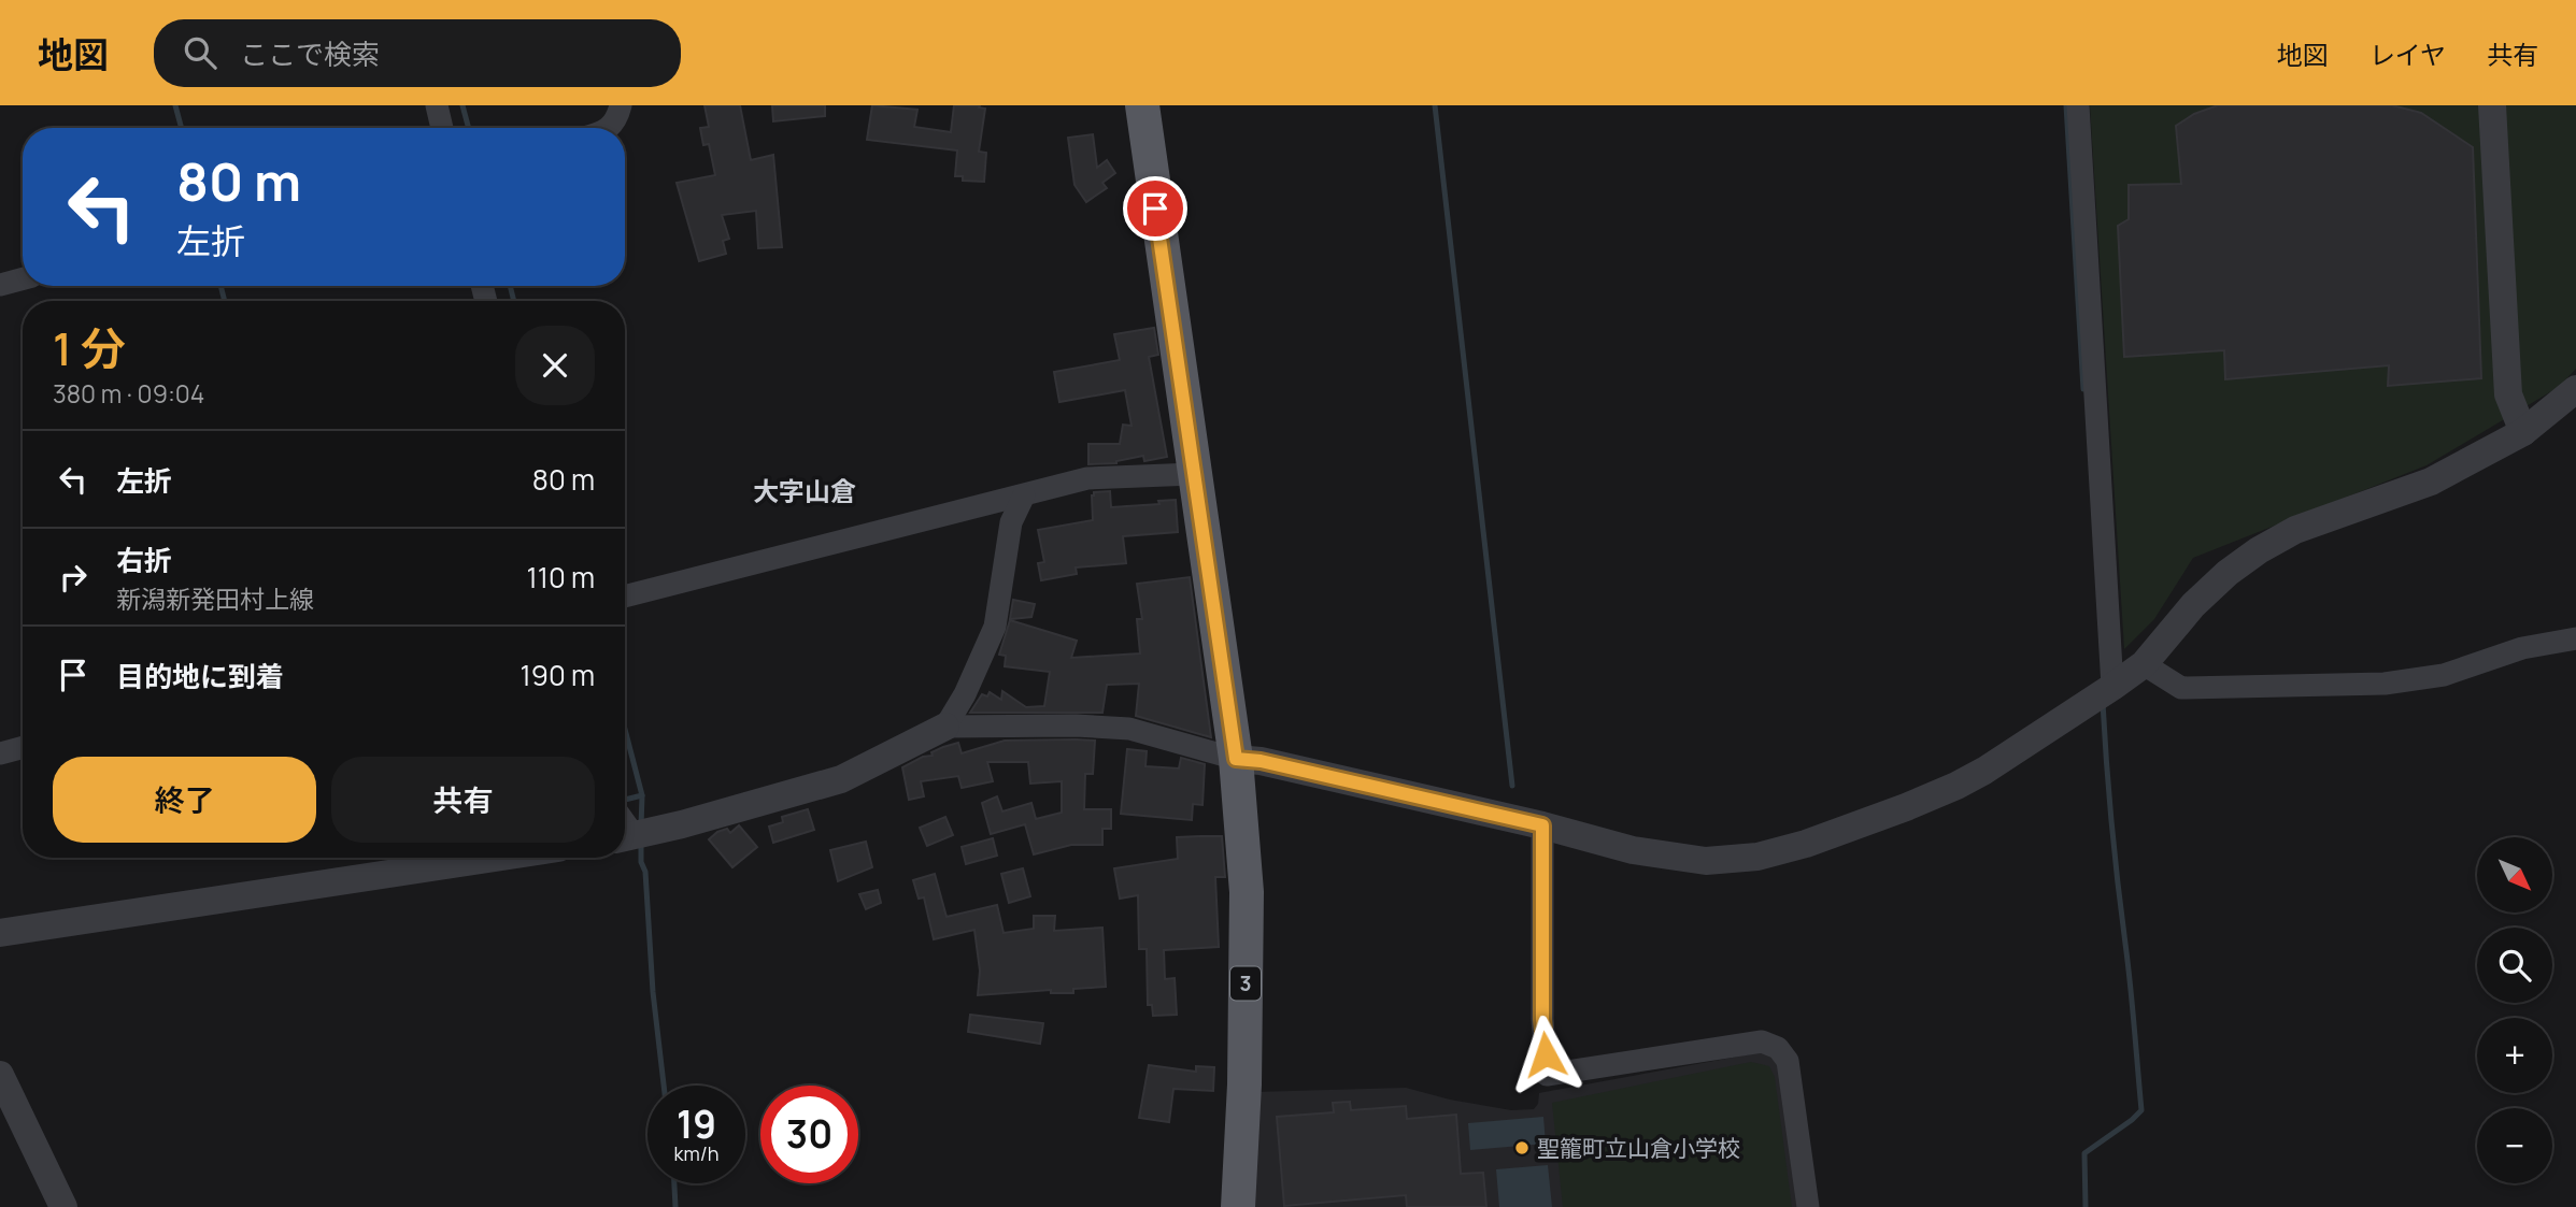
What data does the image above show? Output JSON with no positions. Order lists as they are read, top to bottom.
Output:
{
  "streets": {
    "main road": ["3"]
  },
  "districts": ["大字山倉"],
  "places": ["聖籠町立山倉小学校"],
  "north": "bottom right",
  "page": {
    "header": "地図",
    "search": "ここで検索",
    "nav": ["地図", "レイヤ", "共有"],
    "turn": ["80 m", "左折"],
    "heading": ["1 分", "380 m · 09:04"],
    "list": [
      {
        "name": "左折",
        "value": "80 m"
      },
      {
        "name": "右折",
        "note": "新潟新発田村上線",
        "value": "110 m"
      },
      {
        "name": "目的地に到着",
        "value": "190 m"
      }
    ],
    "buttons": ["終了", "共有"],
    "map_buttons": ["+", "−"],
    "speed": "19 km/h",
    "limit": "30"
  }
}
